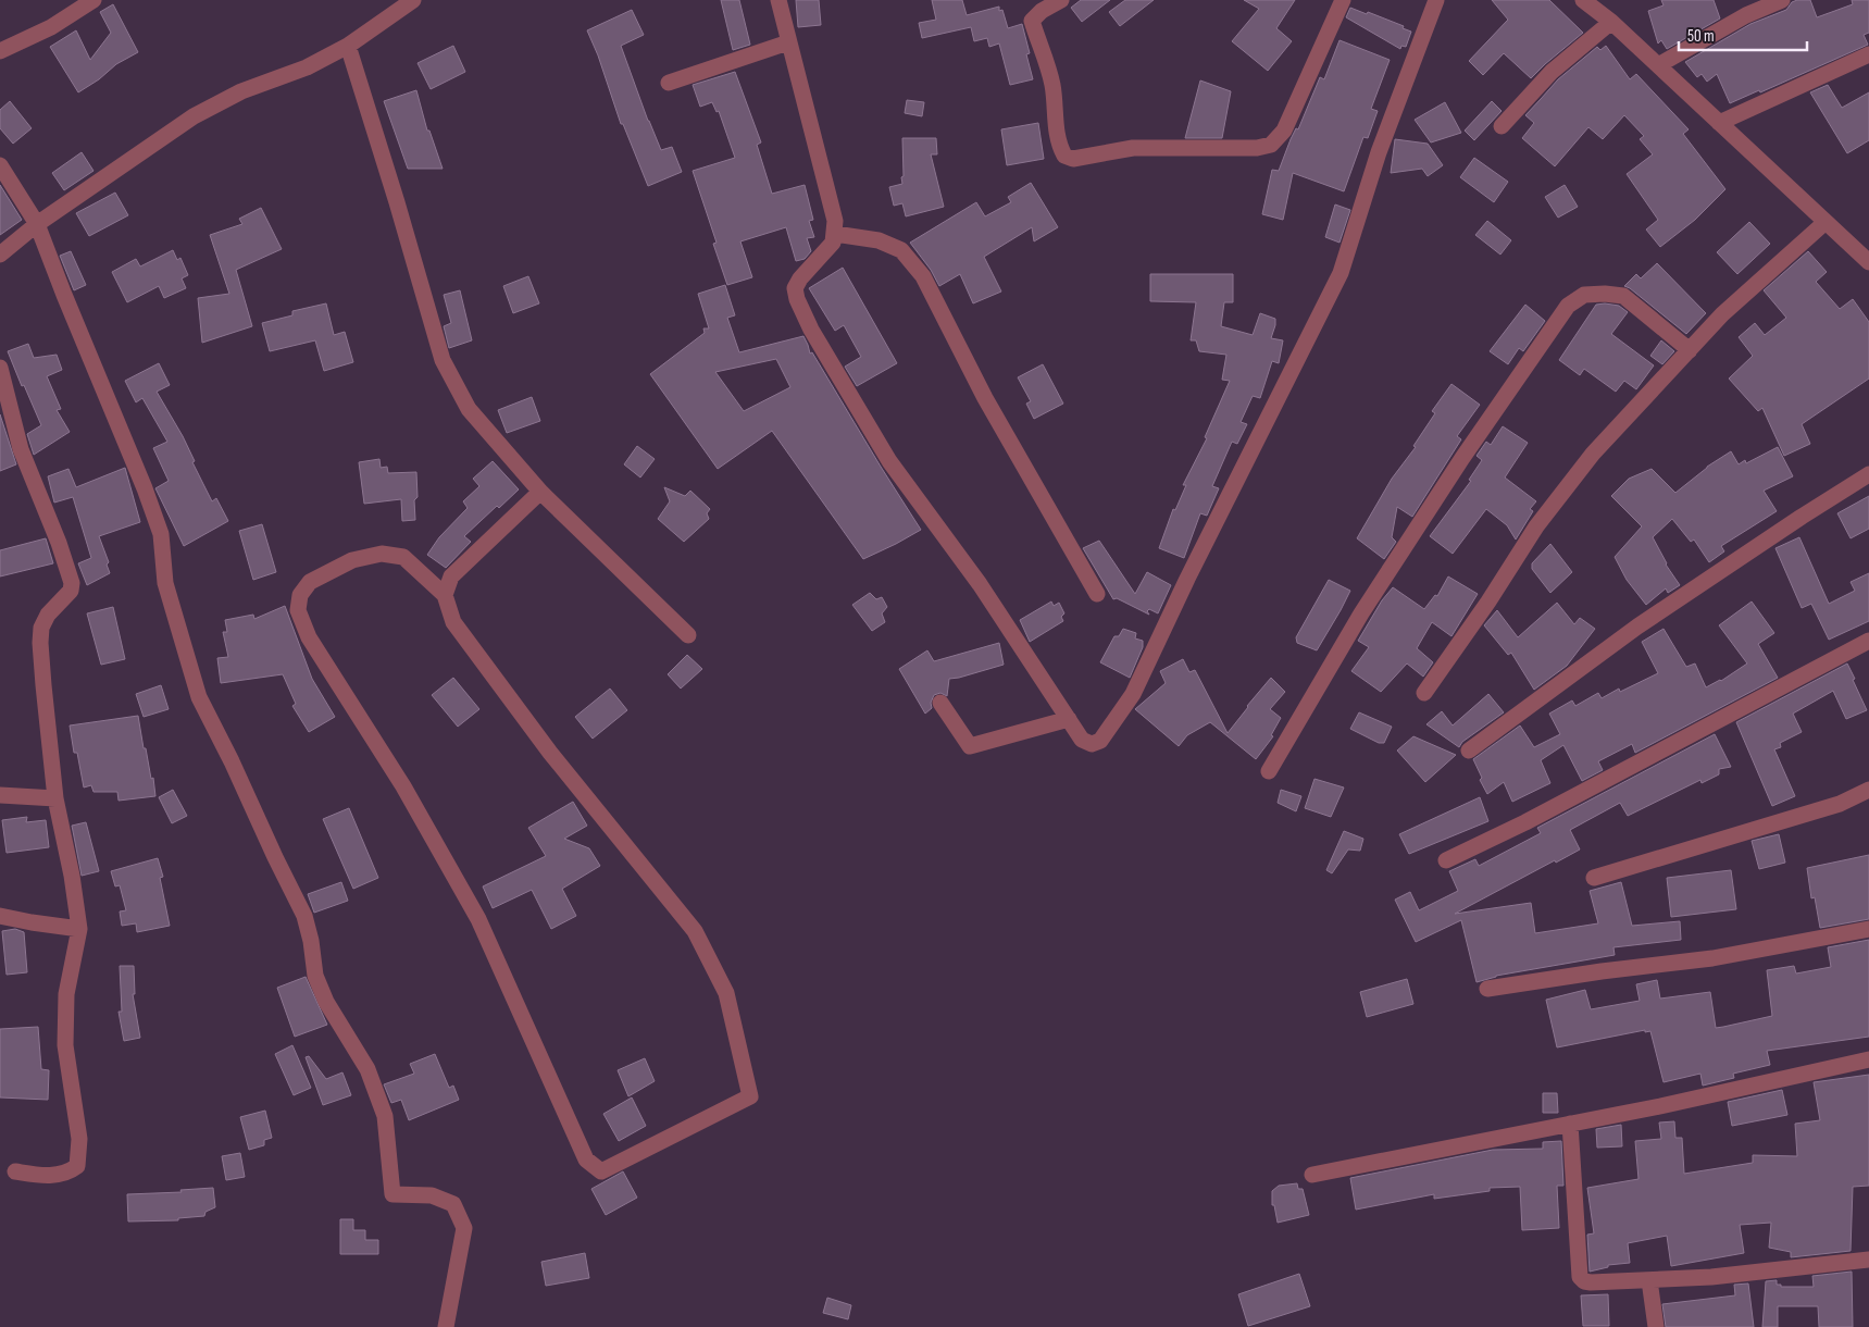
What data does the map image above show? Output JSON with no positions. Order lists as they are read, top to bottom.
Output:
{
  "scale_bar": "50 m"
}
